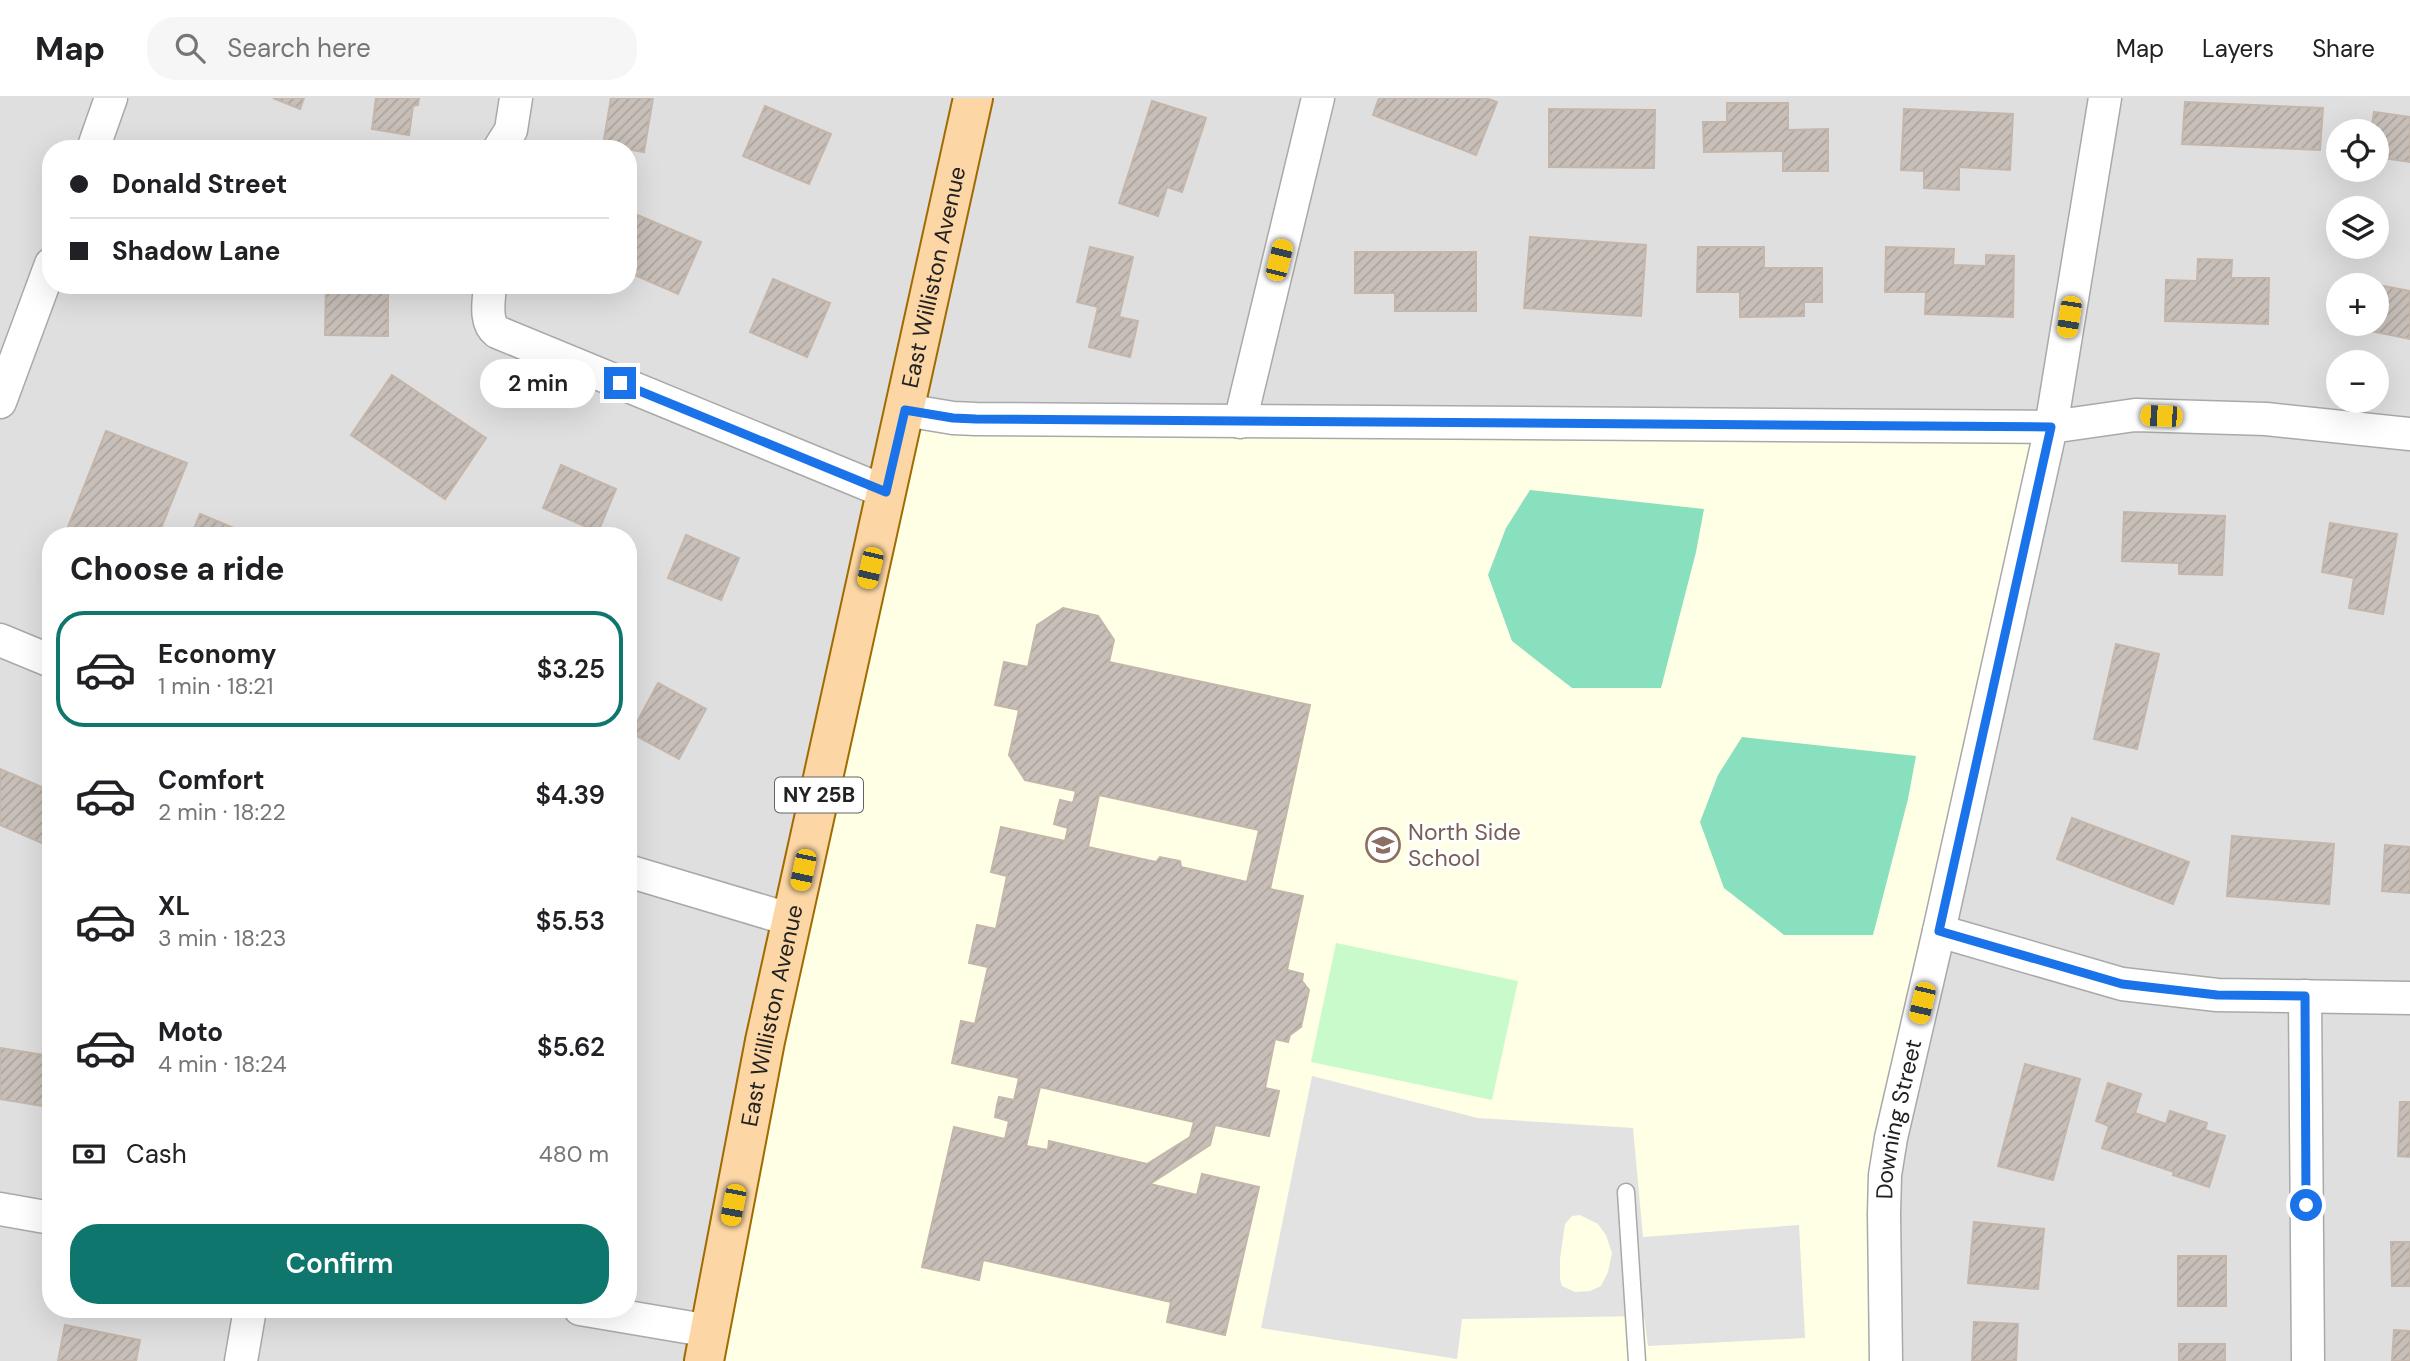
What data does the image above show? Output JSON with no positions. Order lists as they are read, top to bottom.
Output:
{
  "streets": {
    "main road": ["East Williston Avenue", "NY 25B"],
    "street": ["Downing Street"]
  },
  "places": {
    "school or university": ["North Side School"]
  },
  "page": {
    "header": "Map",
    "search": "Search here",
    "nav": ["Map", "Layers", "Share"],
    "map_buttons": ["+", "−"],
    "banner": ["Donald Street", "Shadow Lane"],
    "bubble": "2 min",
    "heading": "Choose a ride",
    "list": [
      {
        "name": "Economy",
        "note": "1 min · 18:21",
        "value": "$3.25"
      },
      {
        "name": "Comfort",
        "note": "2 min · 18:22",
        "value": "$4.39"
      },
      {
        "name": "XL",
        "note": "3 min · 18:23",
        "value": "$5.53"
      },
      {
        "name": "Moto",
        "note": "4 min · 18:24",
        "value": "$5.62"
      }
    ],
    "pay": ["Cash", "480 m"],
    "buttons": "Confirm"
  }
}
